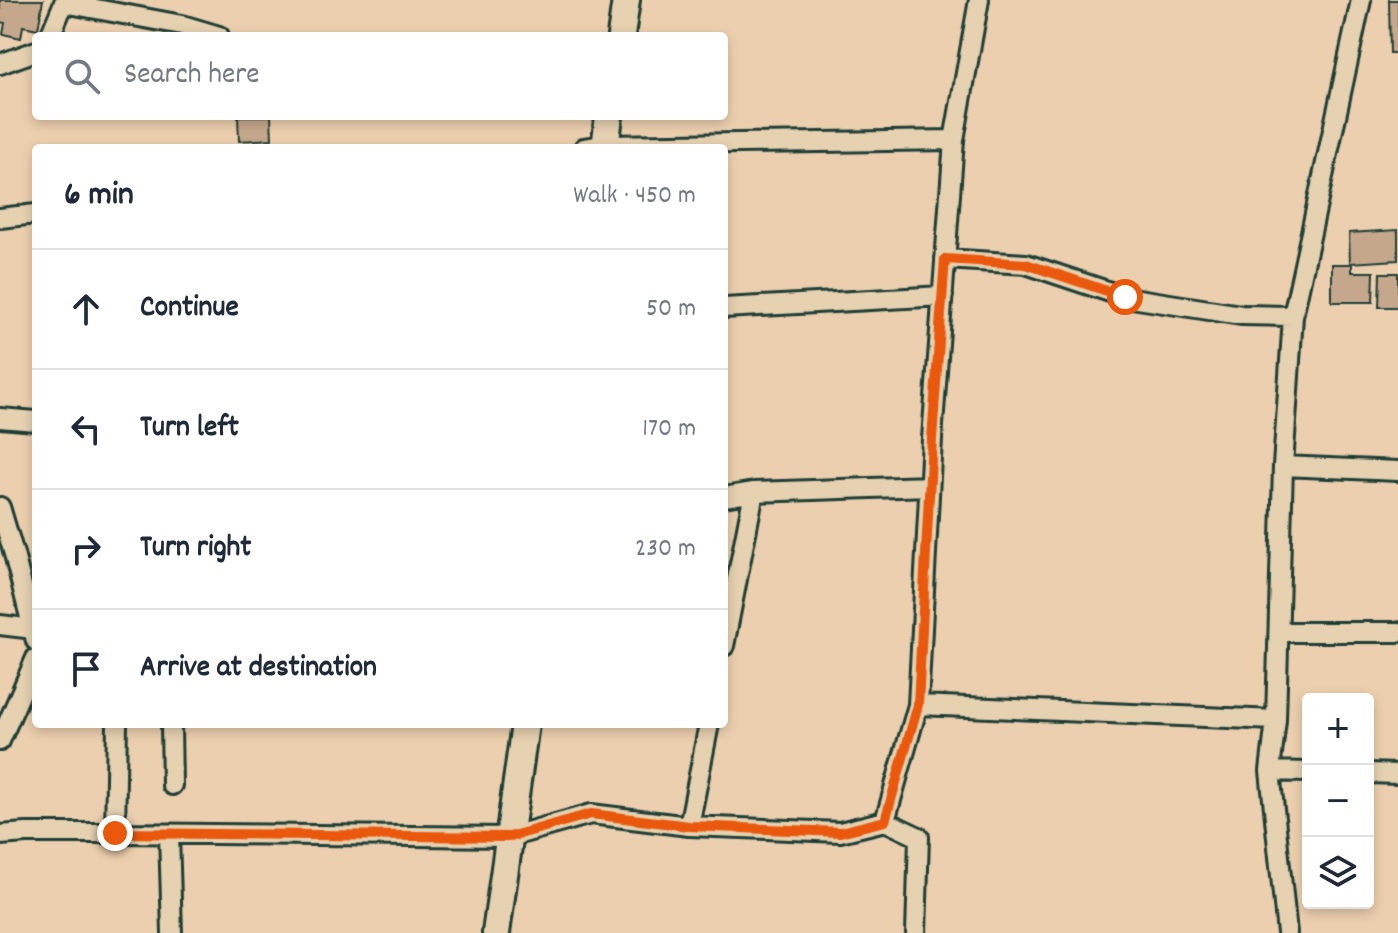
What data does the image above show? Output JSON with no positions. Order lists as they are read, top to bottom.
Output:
{
  "page": {
    "search": "Search here",
    "heading": ["6 min", "Walk · 450 m"],
    "list": [
      ["Continue", "50 m"],
      ["Turn left", "170 m"],
      ["Turn right", "230 m"],
      "Arrive at destination"
    ],
    "map_buttons": ["+", "−"]
  }
}
